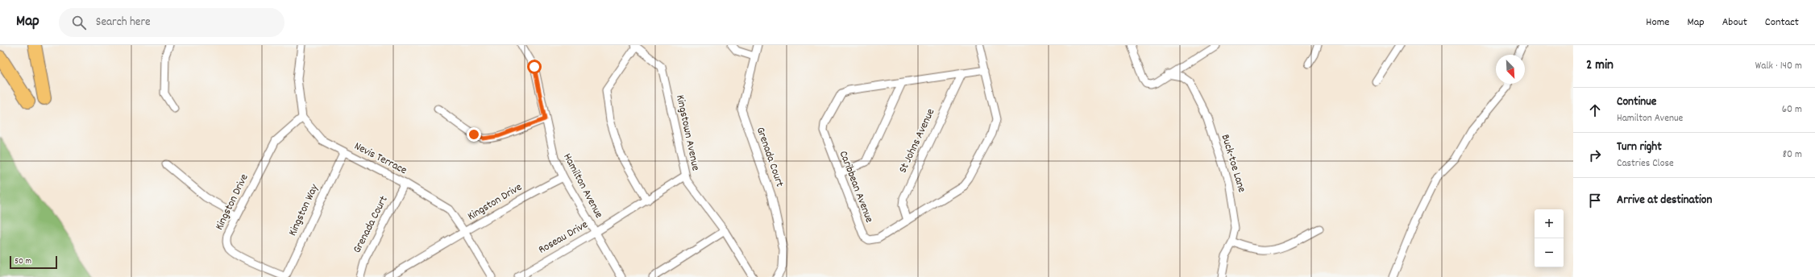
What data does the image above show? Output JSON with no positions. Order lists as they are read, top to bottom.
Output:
{
  "streets": {
    "street": [
      "Kingstown Avenue",
      "St Johns Avenue",
      "Grenada Court",
      "Nevis Terrace",
      "Buck-toe Lane",
      "Hamilton Avenue",
      "Caribbean Avenue",
      "Kingston Drive",
      "Kingston Way",
      "Roseau Drive"
    ]
  },
  "crossings": [
    ["Kingstown Avenue", "Roseau Drive"],
    ["St Johns Avenue", "Caribbean Avenue"],
    ["Grenada Court", "Nevis Terrace"],
    ["Nevis Terrace", "Kingston Drive"],
    ["Nevis Terrace", "Kingston Way"],
    ["Hamilton Avenue", "Kingston Drive"],
    ["Hamilton Avenue", "Roseau Drive"],
    ["Kingston Drive", "Kingston Way"]
  ],
  "scale_bar": "50 m",
  "north": "bottom right",
  "page": {
    "header": "Map",
    "search": "Search here",
    "nav": [
      "Home",
      "Map",
      "About",
      "Contact"
    ],
    "heading": ["2 min", "Walk · 140 m"],
    "list": [
      ["Continue", "Hamilton Avenue", "60 m"],
      ["Turn right", "Castries Close", "80 m"],
      "Arrive at destination"
    ],
    "map_buttons": ["+", "−"],
    "scale": "50 m"
  }
}
